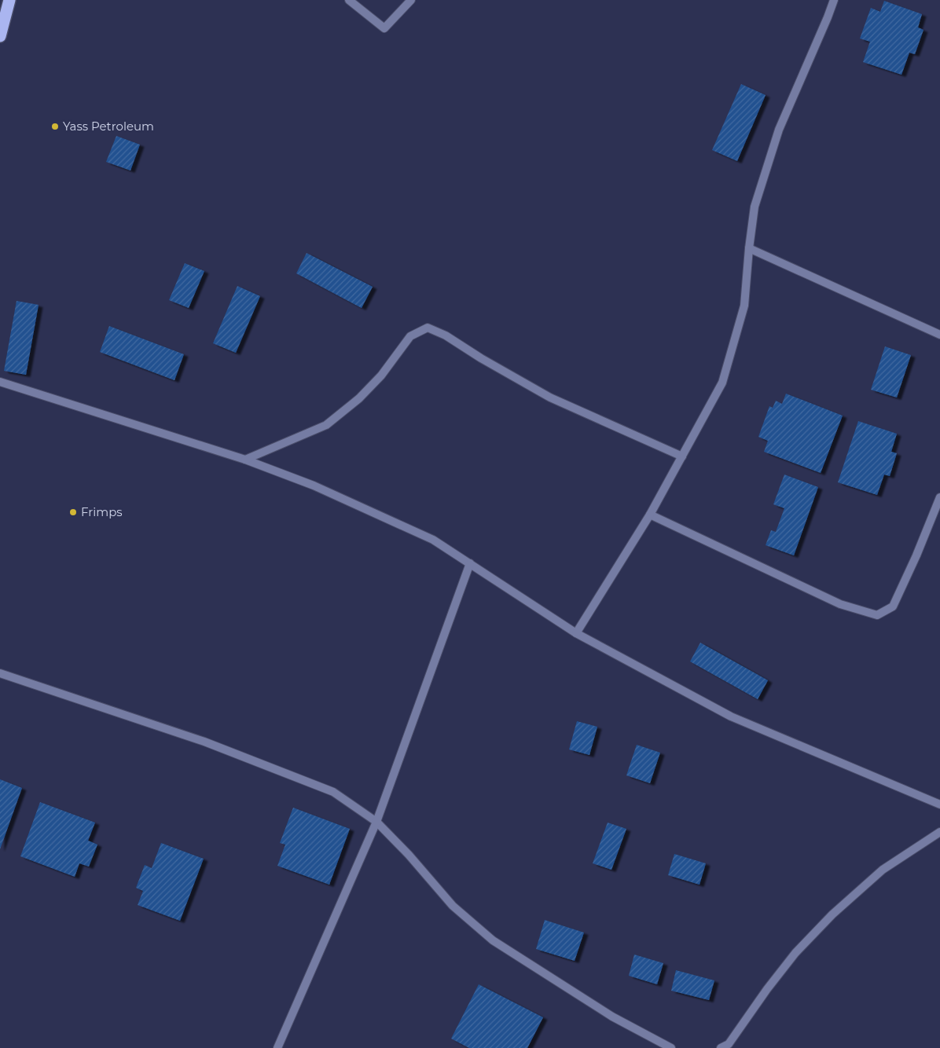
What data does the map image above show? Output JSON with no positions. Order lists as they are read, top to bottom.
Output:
{
  "places": ["Yass Petroleum", "Frimps"]
}
